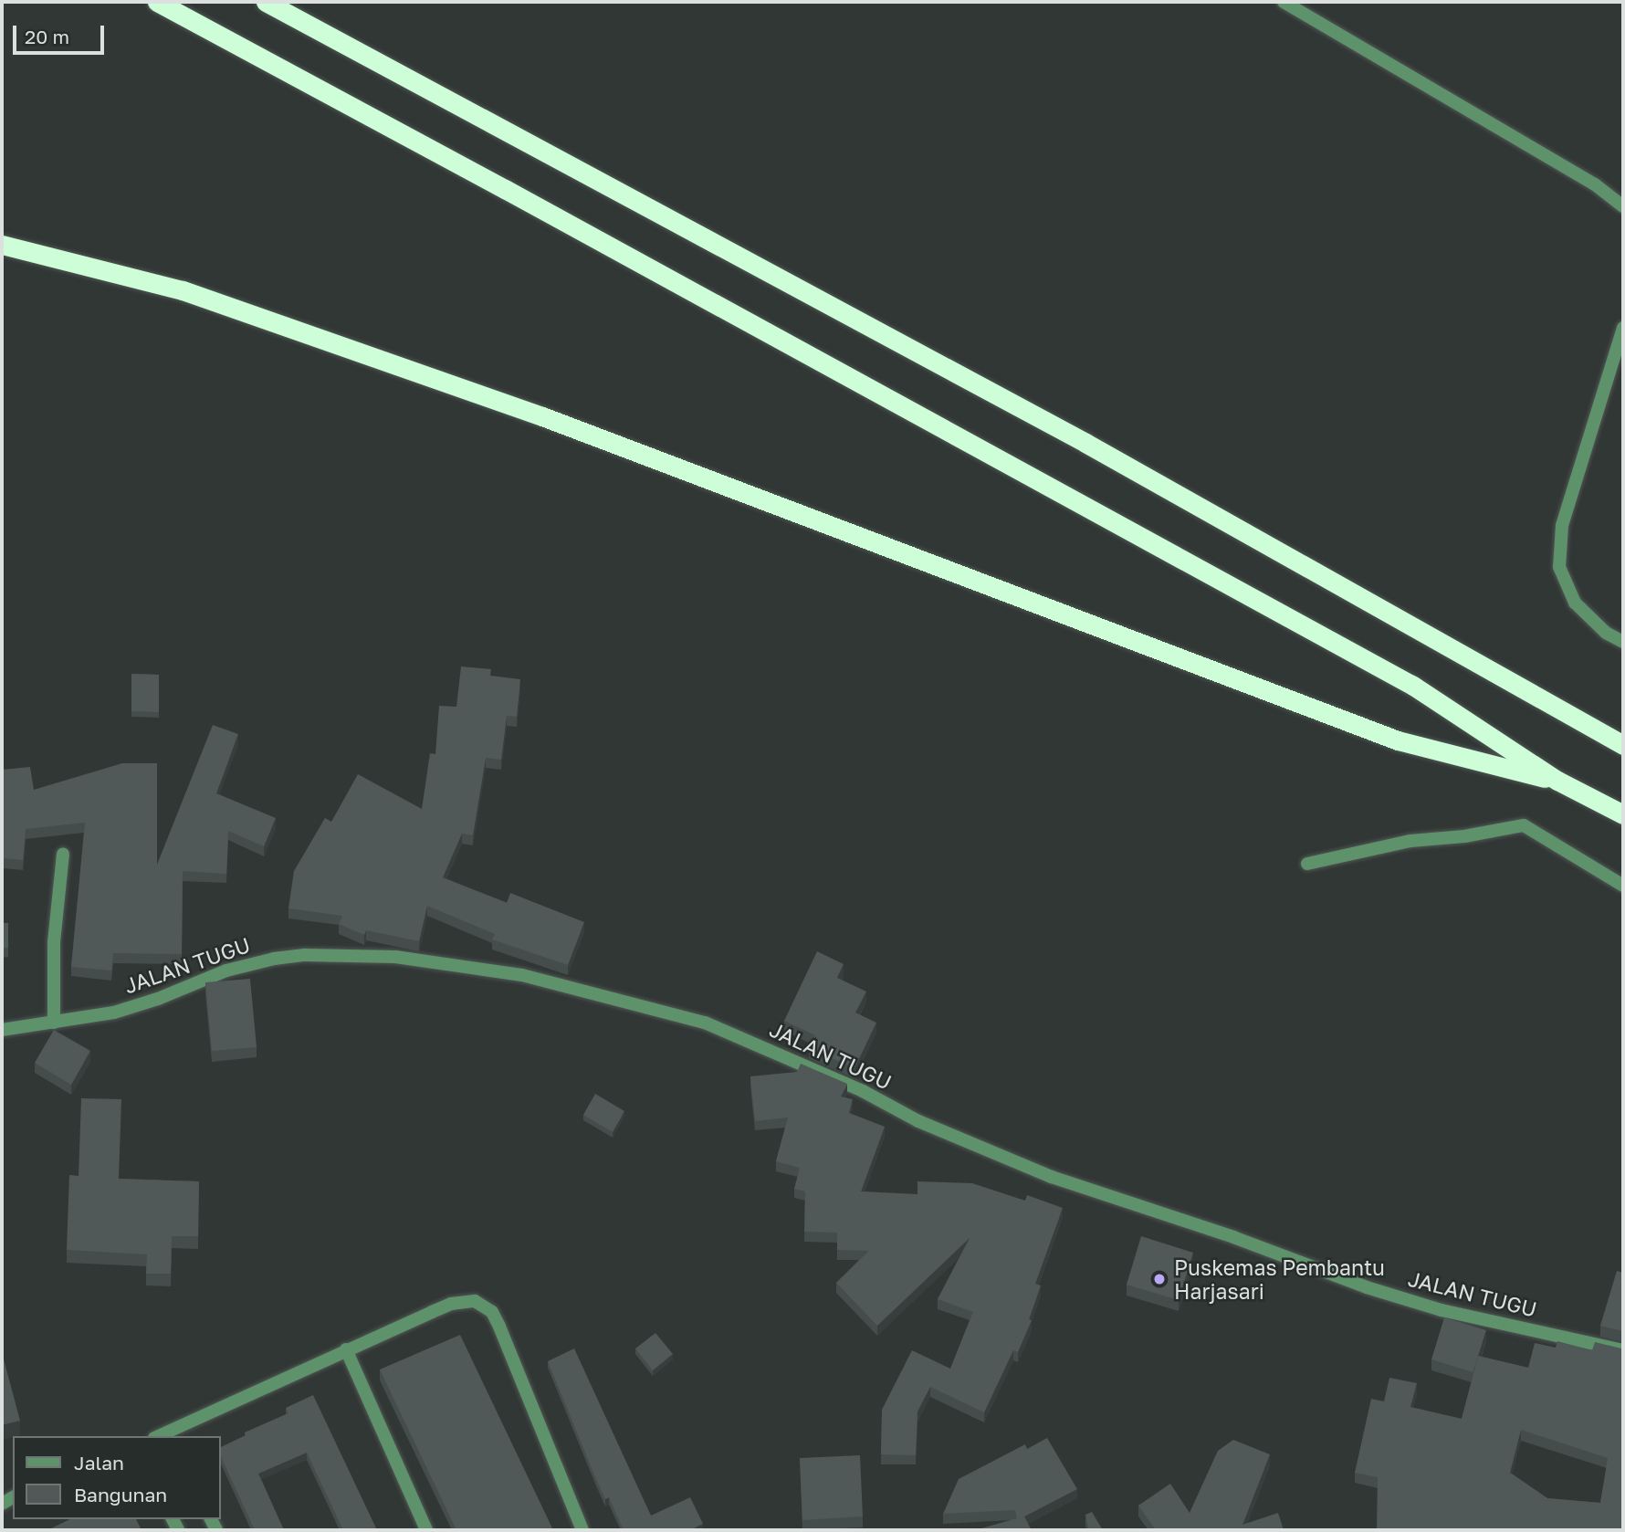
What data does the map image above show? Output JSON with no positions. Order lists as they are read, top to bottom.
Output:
{
  "streets": {
    "street": ["JALAN TUGU"]
  },
  "places": ["Puskemas Pembantu Harjasari"],
  "legend": ["Jalan", "Bangunan"],
  "scale_bar": "20 m"
}
